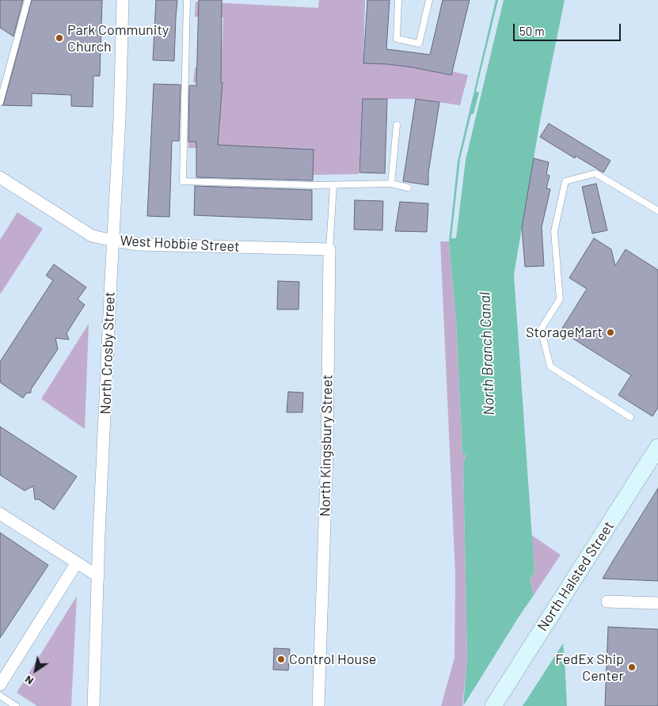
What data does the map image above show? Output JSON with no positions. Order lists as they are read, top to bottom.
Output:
{
  "streets": {
    "main road": ["North Halsted Street"],
    "street": ["West Hobbie Street", "North Crosby Street", "North Kingsbury Street"]
  },
  "crossings": [
    ["West Hobbie Street", "North Crosby Street"],
    ["West Hobbie Street", "North Kingsbury Street"]
  ],
  "water": ["North Branch Canal"],
  "places": [
    "Park Community Church",
    "StorageMart",
    "Control House",
    "FedEx Ship Center"
  ],
  "scale_bar": "50 m",
  "north": "bottom left"
}
